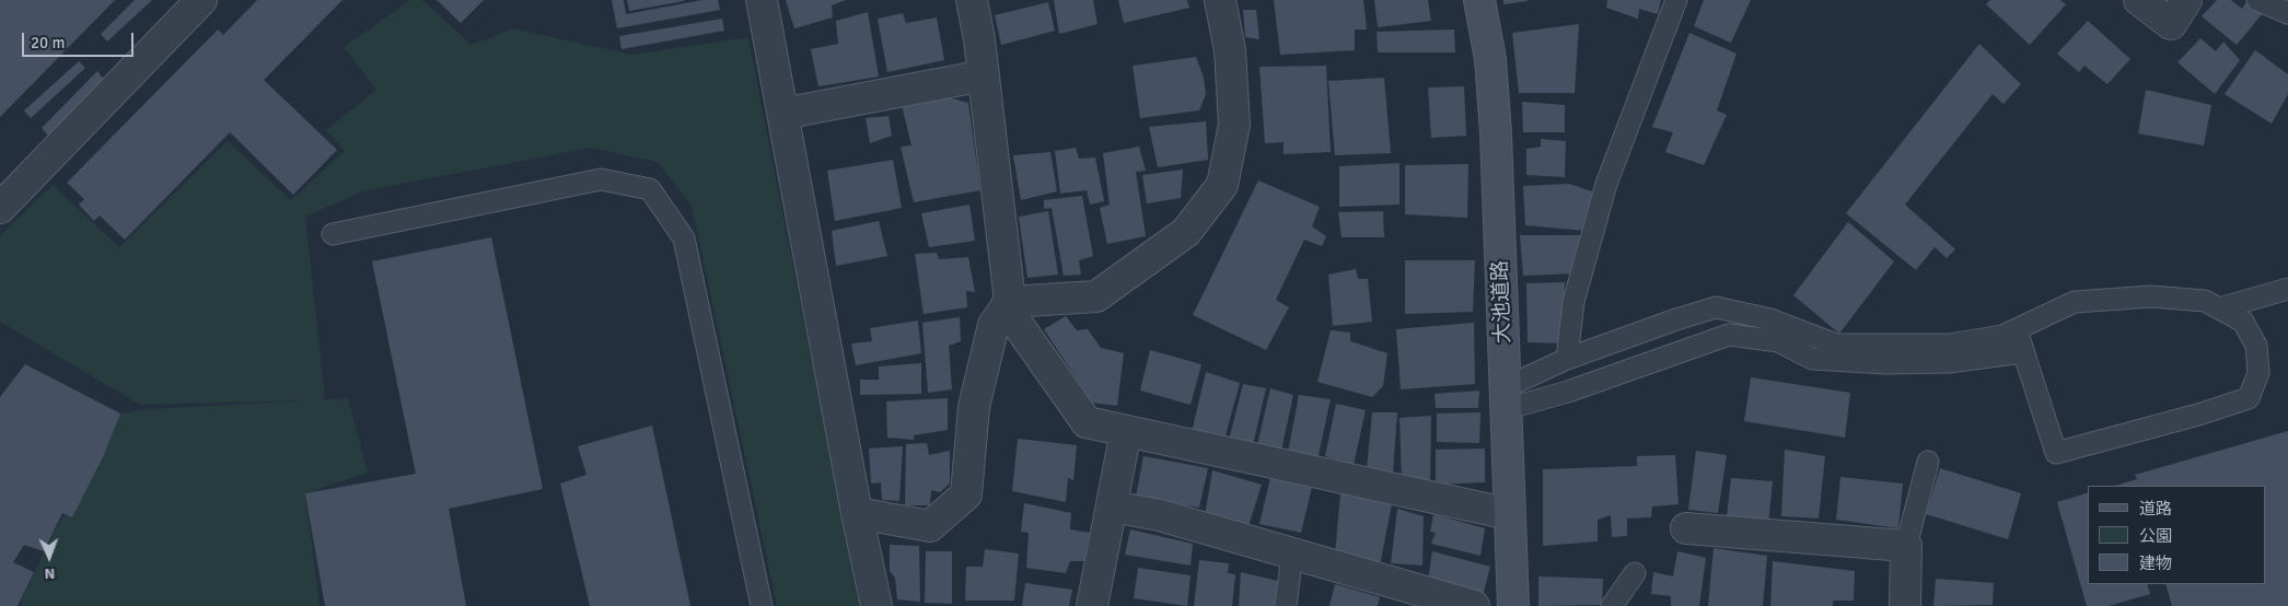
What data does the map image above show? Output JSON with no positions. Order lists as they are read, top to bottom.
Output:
{
  "streets": {
    "street": ["大池道路"]
  },
  "legend": ["道路", "公園", "建物"],
  "scale_bar": "20 m",
  "north": "bottom"
}
